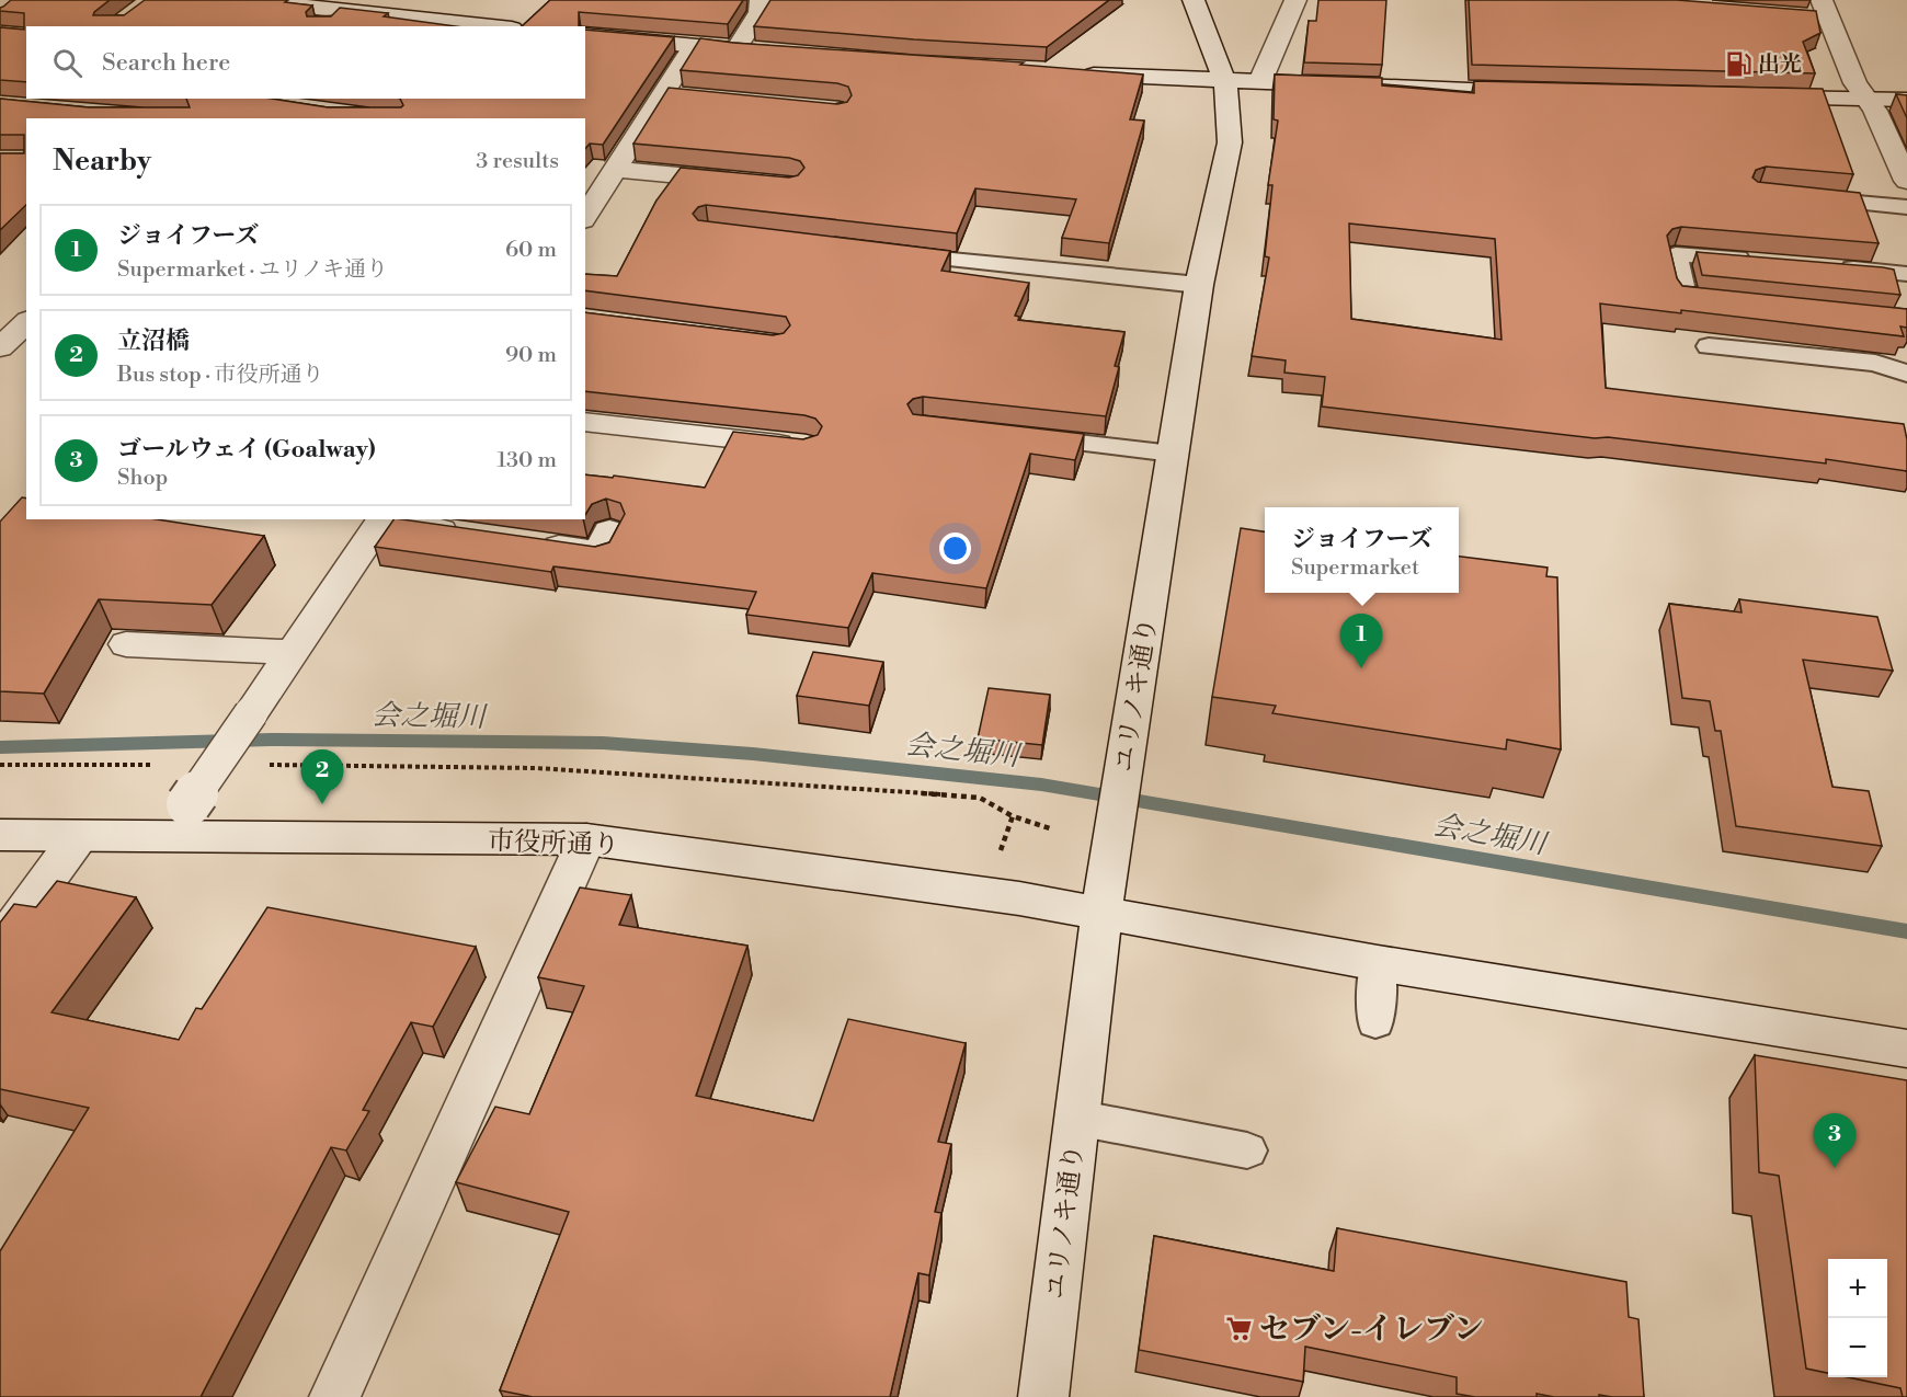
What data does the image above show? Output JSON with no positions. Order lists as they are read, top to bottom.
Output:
{
  "streets": {
    "street": ["ユリノキ通り", "市役所通り"]
  },
  "crossings": [
    ["ユリノキ通り", "市役所通り"]
  ],
  "water": ["会之堀川"],
  "places": {
    "fuel station": ["出光"],
    "supermarket": ["セブン-イレブン"]
  },
  "page": {
    "search": "Search here",
    "heading": ["Nearby", "3 results"],
    "list": [
      {
        "mark": "1",
        "name": "ジョイフーズ",
        "note": "Supermarket · ユリノキ通り",
        "value": "60 m"
      },
      {
        "mark": "2",
        "name": "立沼橋",
        "note": "Bus stop · 市役所通り",
        "value": "90 m"
      },
      {
        "mark": "3",
        "name": "ゴールウェイ (Goalway)",
        "note": "Shop",
        "value": "130 m"
      }
    ],
    "popup": ["ジョイフーズ", "Supermarket"],
    "pins": ["1", "2", "3"],
    "map_buttons": ["+", "−"]
  }
}
